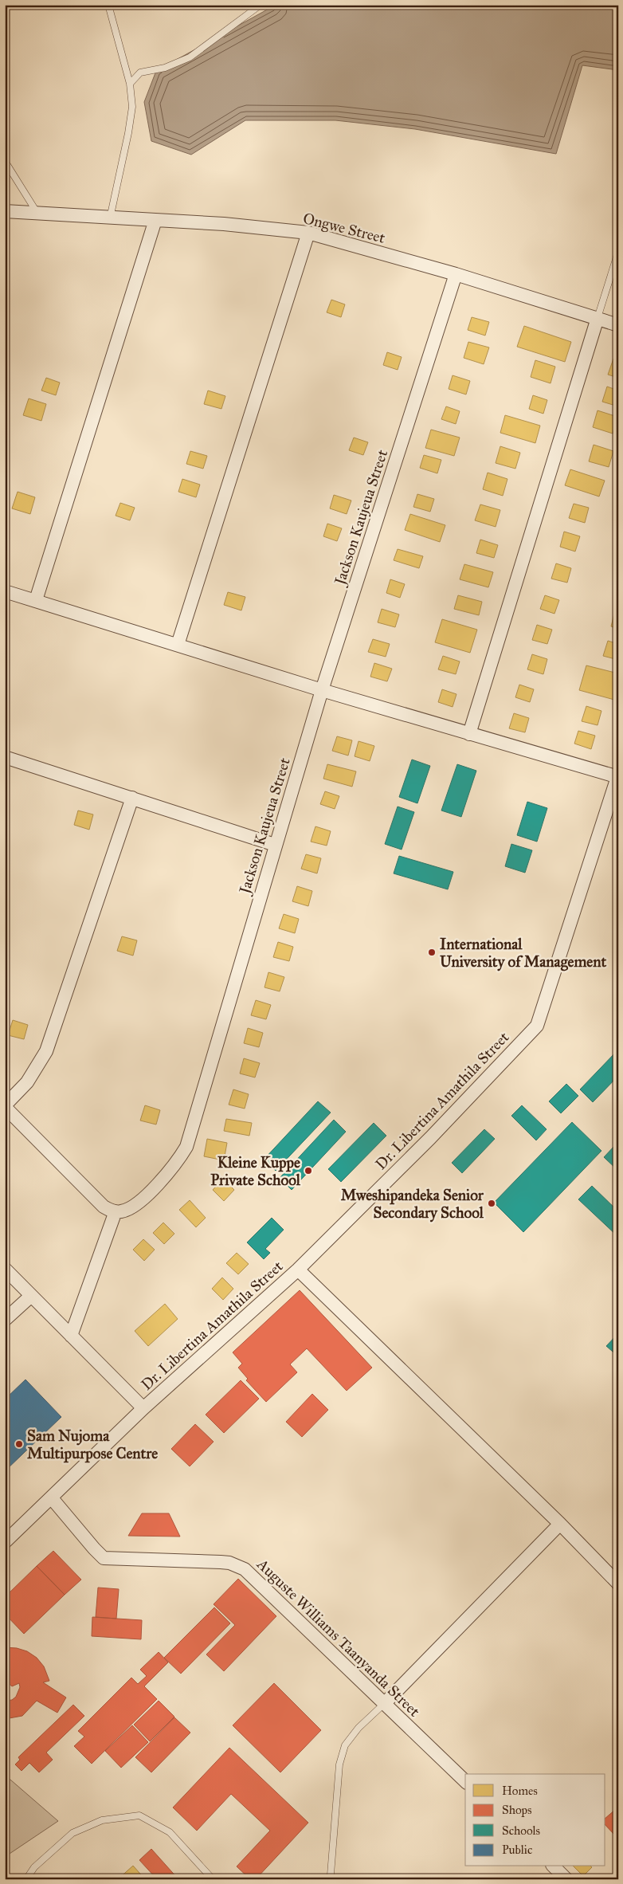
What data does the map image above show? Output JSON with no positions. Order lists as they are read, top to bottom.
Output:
{
  "streets": {
    "street": [
      "Ongwe Street",
      "Jackson Kaujeua Street",
      "Dr. Libertina Amathila Street",
      "Auguste Williams Taanyanda Street"
    ]
  },
  "crossings": [
    ["Ongwe Street", "Jackson Kaujeua Street"],
    ["Dr. Libertina Amathila Street", "Auguste Williams Taanyanda Street"]
  ],
  "places": [
    "International University of Management",
    "Kleine Kuppe Private School",
    "Mweshipandeka Senior Secondary School",
    "Sam Nujoma Multipurpose Centre"
  ],
  "legend": [
    "Homes",
    "Shops",
    "Schools",
    "Public"
  ]
}
